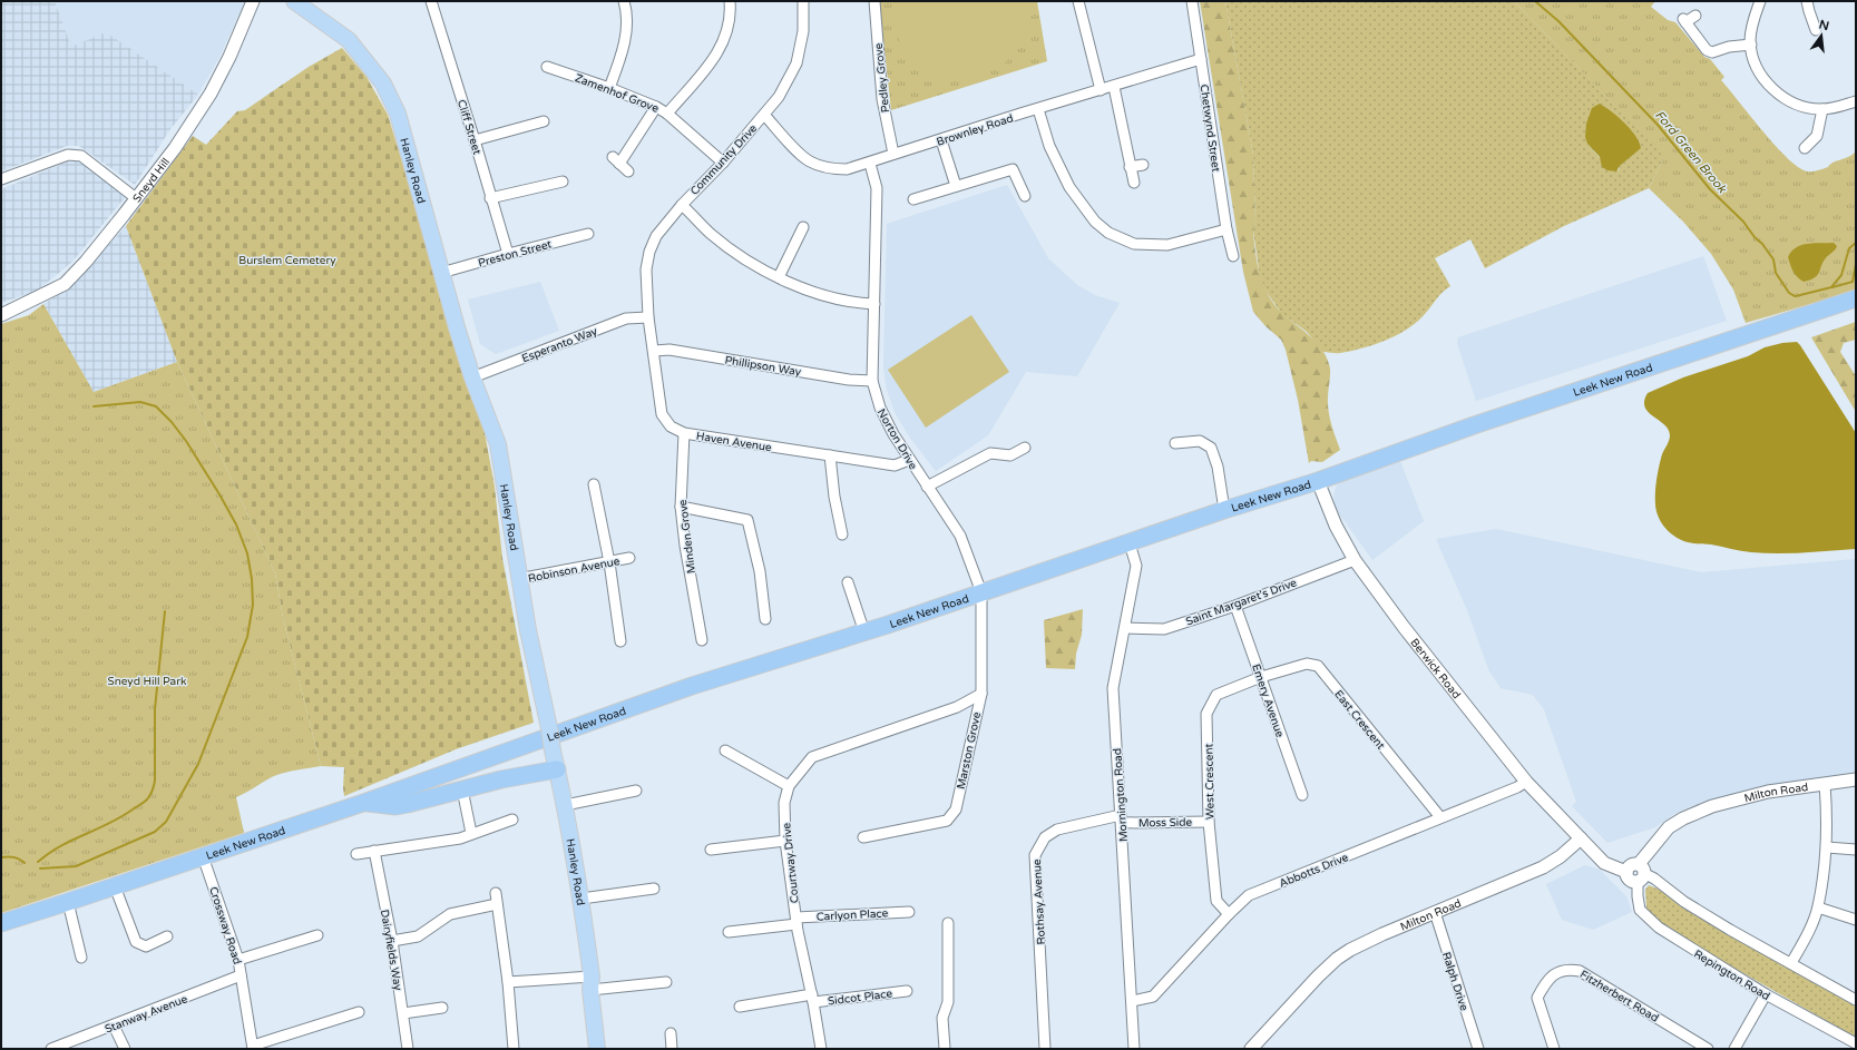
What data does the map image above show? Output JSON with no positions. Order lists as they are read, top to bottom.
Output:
{
  "streets": {
    "highway": ["Leek New Road"],
    "main road": ["Hanley Road"],
    "street": [
      "Pedley Grove",
      "Zamenhof Grove",
      "Cliff Street",
      "Chetwynd Street",
      "Brownley Road",
      "Community Drive",
      "Sneyd Hill",
      "Preston Street",
      "Esperanto Way",
      "Phillipson Way",
      "Norton Drive",
      "Haven Avenue",
      "Minden Grove",
      "Robinson Avenue",
      "Saint Margaret's Drive",
      "Berwick Road",
      "Emery Avenue",
      "East Crescent",
      "Marston Grove",
      "West Crescent",
      "Milton Road",
      "Mornington Road",
      "Moss Side",
      "Courtway Drive",
      "Abbotts Drive",
      "Rothsay Avenue",
      "Carlyon Place",
      "Crossway Road",
      "Dairyfields Way",
      "Repington Road",
      "Ralph Drive",
      "Fitzherbert Road",
      "Sidcot Place",
      "Stanway Avenue"
    ]
  },
  "crossings": [
    ["Pedley Grove", "Brownley Road"],
    ["Zamenhof Grove", "Community Drive"],
    ["Cliff Street", "Preston Street"],
    ["Chetwynd Street", "Brownley Road"],
    ["Brownley Road", "Community Drive"],
    ["Brownley Road", "Norton Drive"],
    ["Community Drive", "Esperanto Way"],
    ["Community Drive", "Haven Avenue"],
    ["Hanley Road", "Preston Street"],
    ["Hanley Road", "Esperanto Way"],
    ["Hanley Road", "Robinson Avenue"],
    ["Esperanto Way", "Haven Avenue"],
    ["Phillipson Way", "Norton Drive"],
    ["Phillipson Way", "Haven Avenue"],
    ["Leek New Road", "Norton Drive"],
    ["Leek New Road", "Berwick Road"],
    ["Leek New Road", "Marston Grove"],
    ["Leek New Road", "Mornington Road"],
    ["Leek New Road", "Crossway Road"],
    ["Norton Drive", "Haven Avenue"],
    ["Norton Drive", "Marston Grove"],
    ["Haven Avenue", "Minden Grove"],
    ["Saint Margaret's Drive", "Berwick Road"],
    ["Saint Margaret's Drive", "Emery Avenue"],
    ["Saint Margaret's Drive", "Mornington Road"],
    ["Berwick Road", "Milton Road"],
    ["Berwick Road", "Abbotts Drive"],
    ["Emery Avenue", "East Crescent"],
    ["Emery Avenue", "West Crescent"],
    ["East Crescent", "West Crescent"],
    ["East Crescent", "Abbotts Drive"],
    ["Marston Grove", "Courtway Drive"],
    ["West Crescent", "Moss Side"],
    ["West Crescent", "Abbotts Drive"],
    ["Milton Road", "Repington Road"],
    ["Milton Road", "Ralph Drive"],
    ["Mornington Road", "Moss Side"],
    ["Mornington Road", "Abbotts Drive"],
    ["Mornington Road", "Rothsay Avenue"],
    ["Moss Side", "Rothsay Avenue"],
    ["Courtway Drive", "Carlyon Place"],
    ["Courtway Drive", "Sidcot Place"],
    ["Crossway Road", "Stanway Avenue"]
  ],
  "water": ["Ford Green Brook"],
  "parks": ["Burslem Cemetery", "Sneyd Hill Park"],
  "north": "top"
}
